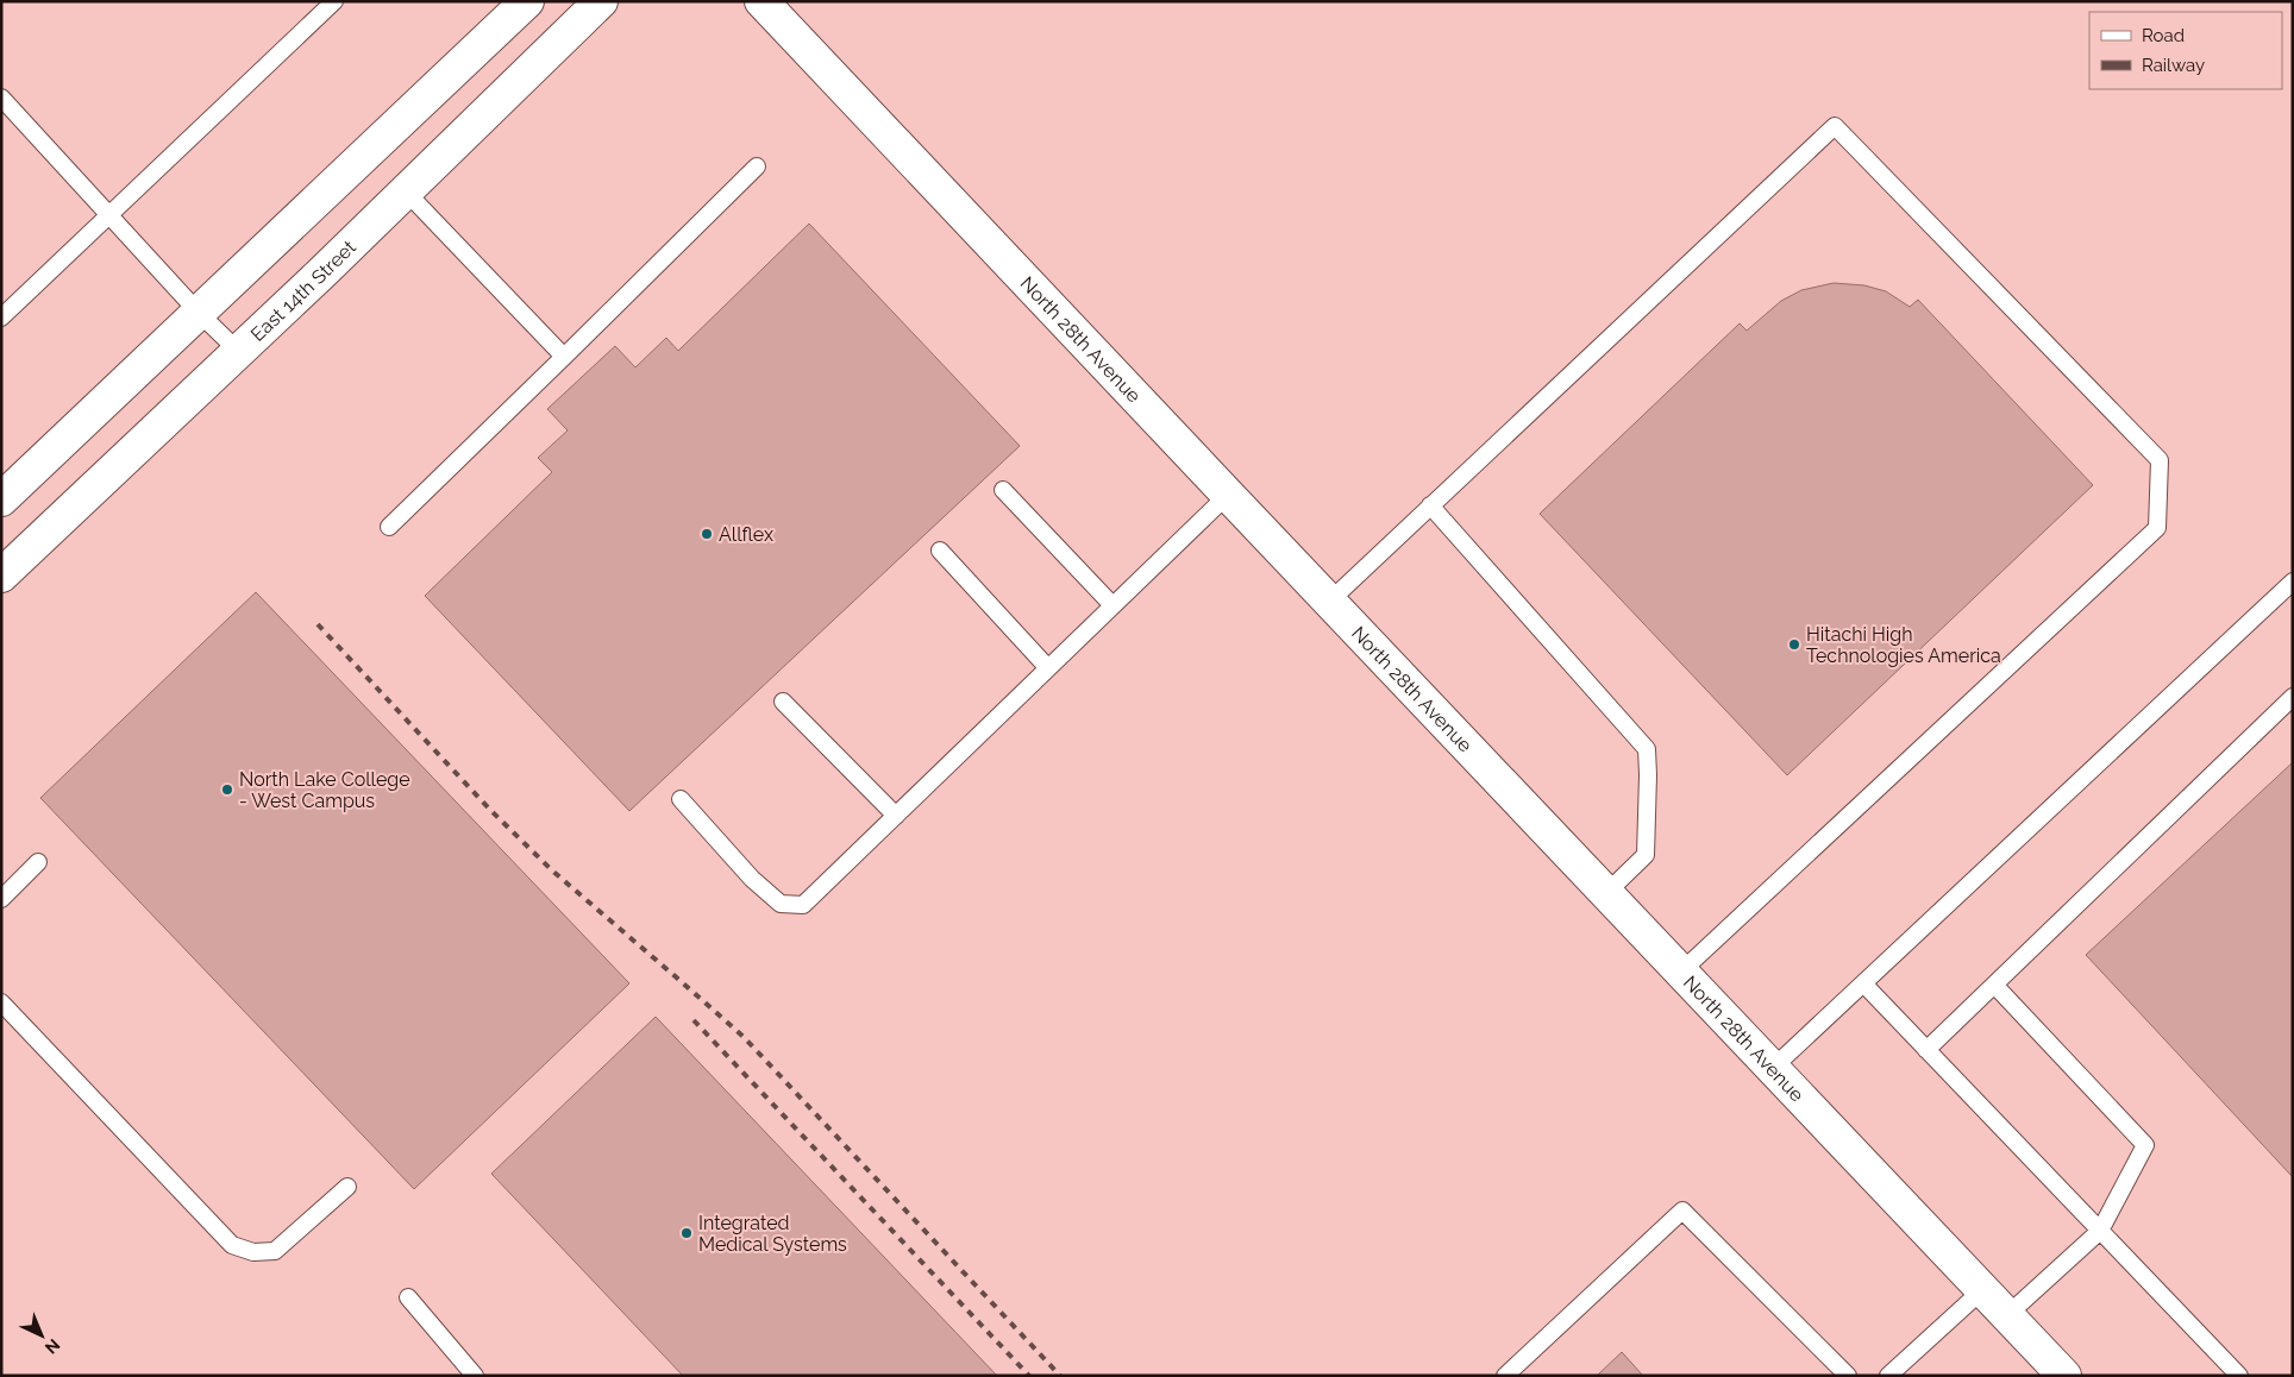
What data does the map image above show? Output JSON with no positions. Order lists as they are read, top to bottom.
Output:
{
  "streets": {
    "street": ["East 14th Street", "North 28th Avenue"]
  },
  "places": [
    "Allflex",
    "Hitachi High Technologies America",
    "North Lake College - West Campus",
    "Integrated Medical Systems"
  ],
  "legend": ["Road", "Railway"],
  "north": "bottom right"
}
